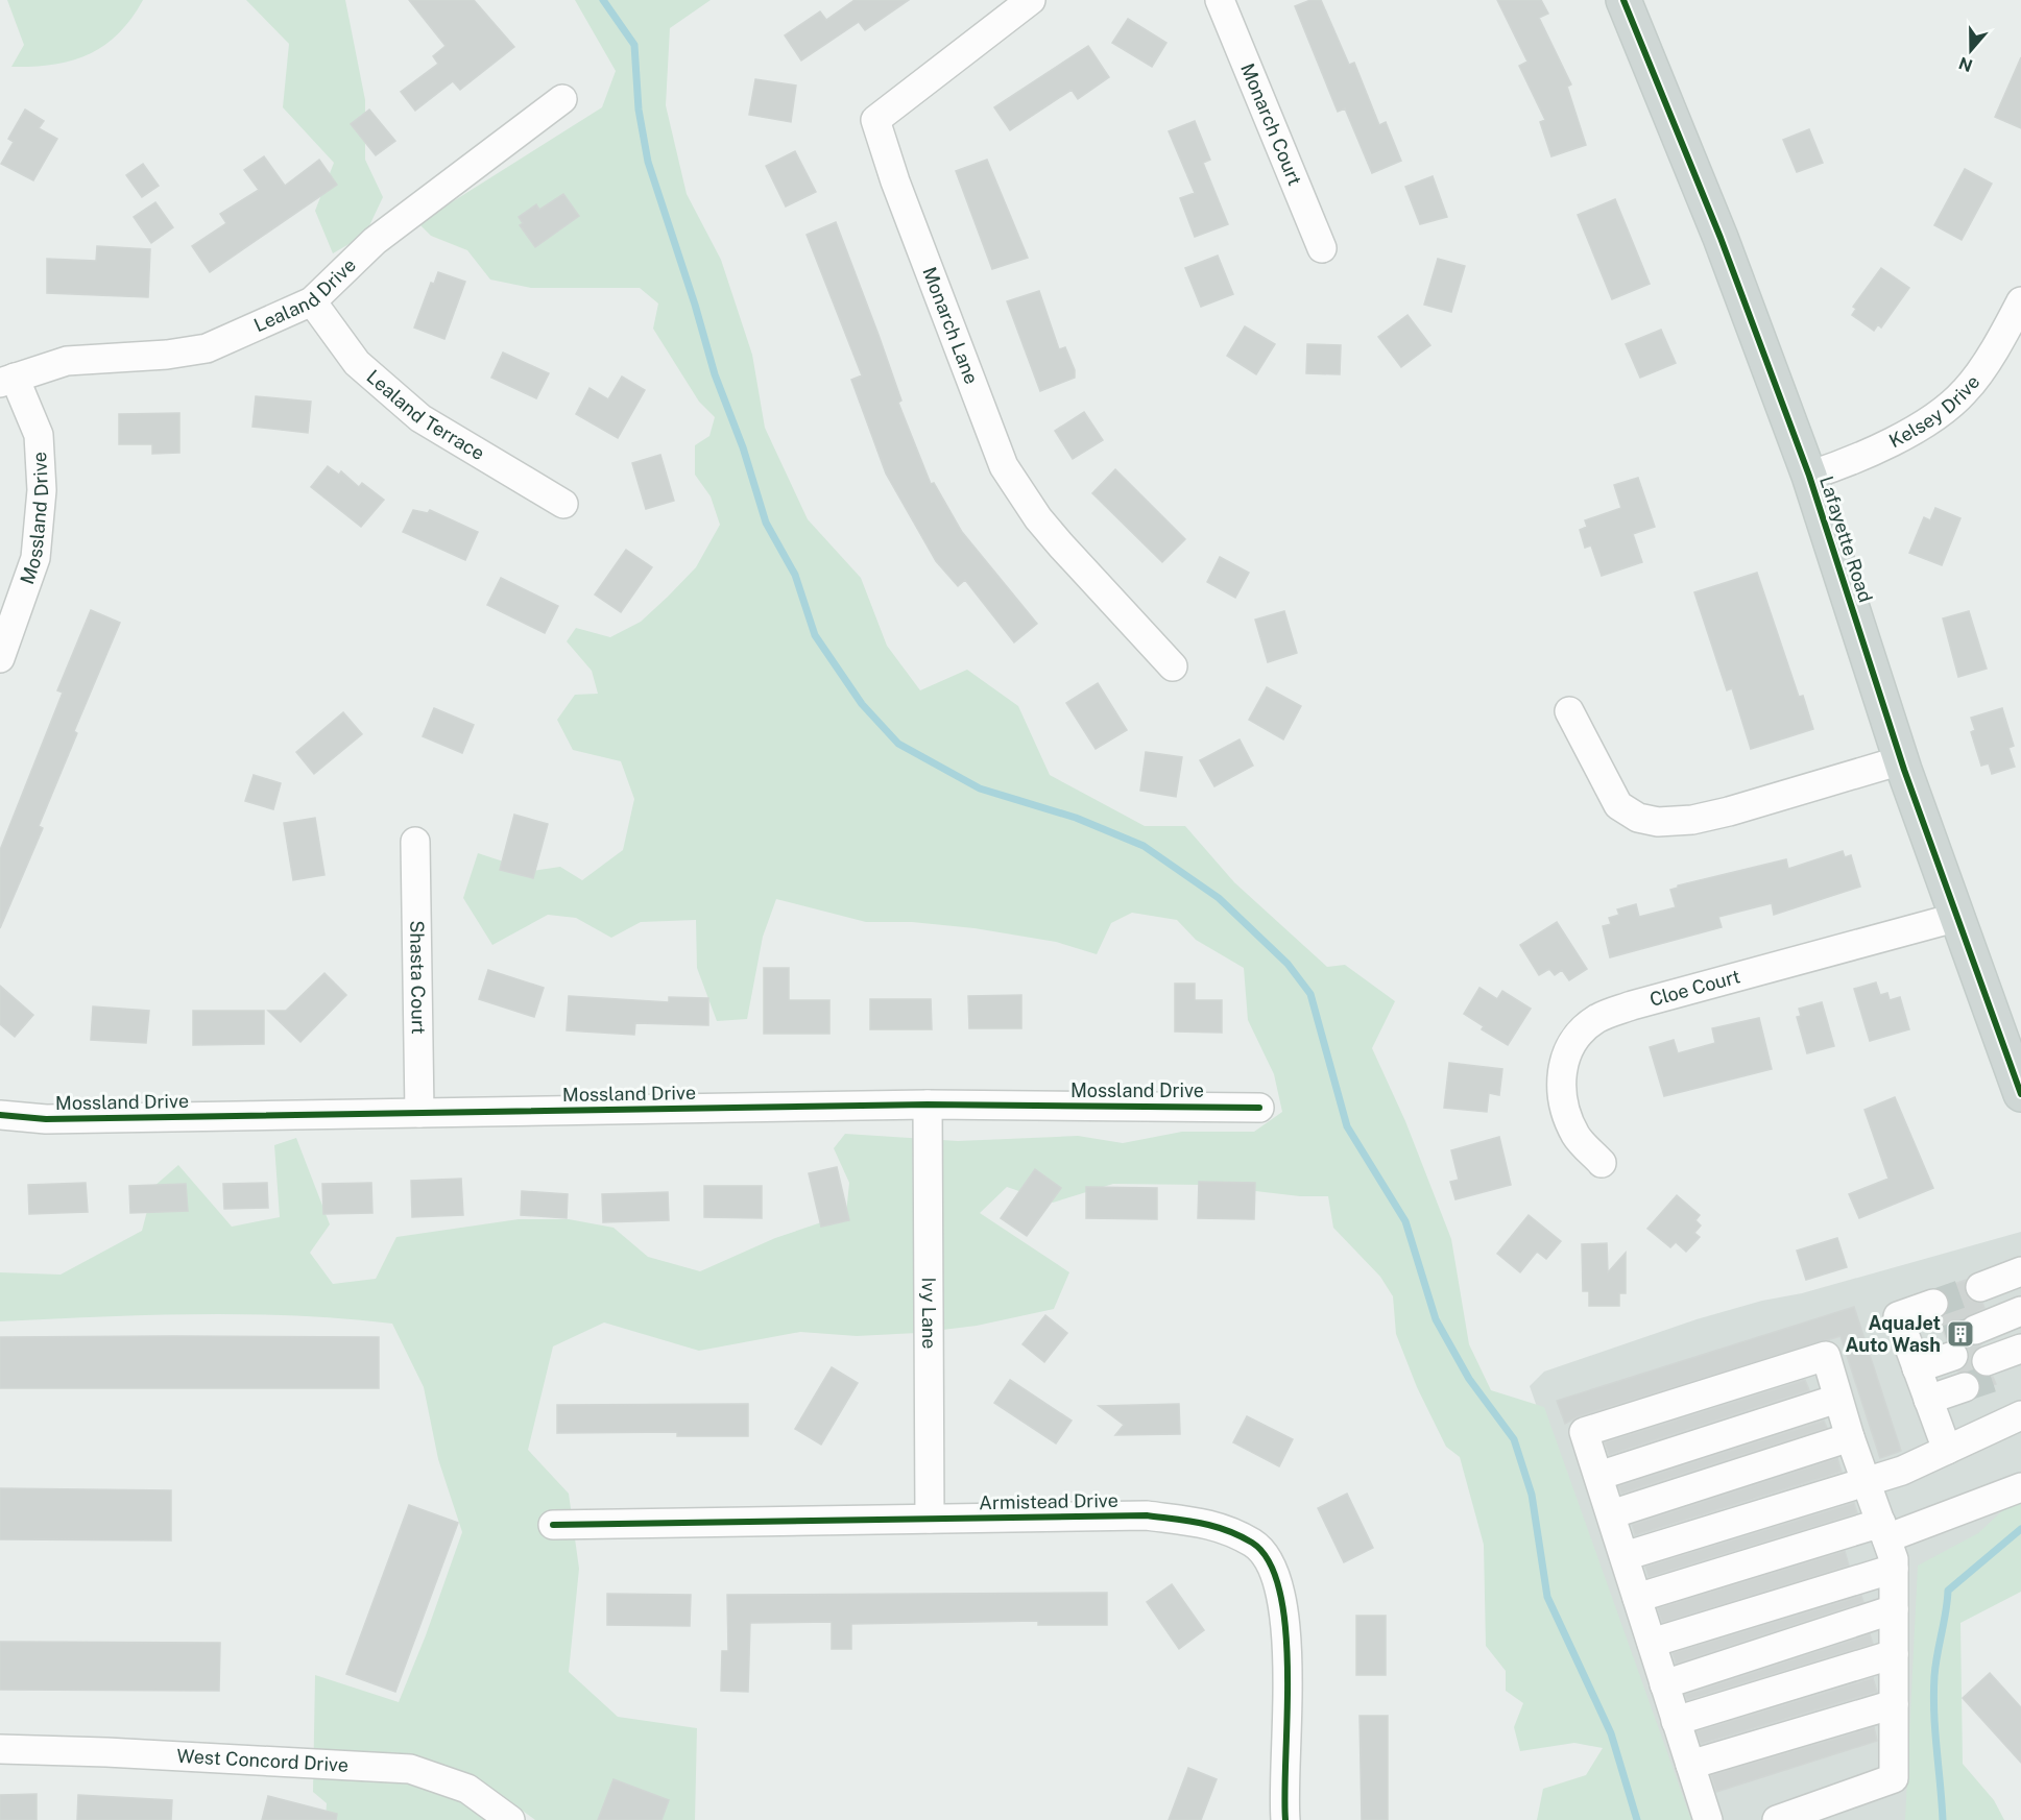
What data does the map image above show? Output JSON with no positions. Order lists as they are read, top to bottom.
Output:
{
  "streets": {
    "main road": ["Lafayette Road"],
    "street": [
      "Monarch Court",
      "Lealand Drive",
      "Monarch Lane",
      "Kelsey Drive",
      "Lealand Terrace",
      "Mossland Drive",
      "Shasta Court",
      "Cloe Court",
      "Ivy Lane",
      "Armistead Drive",
      "West Concord Drive"
    ]
  },
  "crossings": [
    ["Lealand Drive", "Lealand Terrace"],
    ["Lealand Drive", "Mossland Drive"],
    ["Kelsey Drive", "Lafayette Road"],
    ["Mossland Drive", "Shasta Court"],
    ["Mossland Drive", "Ivy Lane"],
    ["Lafayette Road", "Cloe Court"],
    ["Ivy Lane", "Armistead Drive"]
  ],
  "places": {
    "building": ["AquaJet Auto Wash"]
  },
  "north": "bottom"
}
